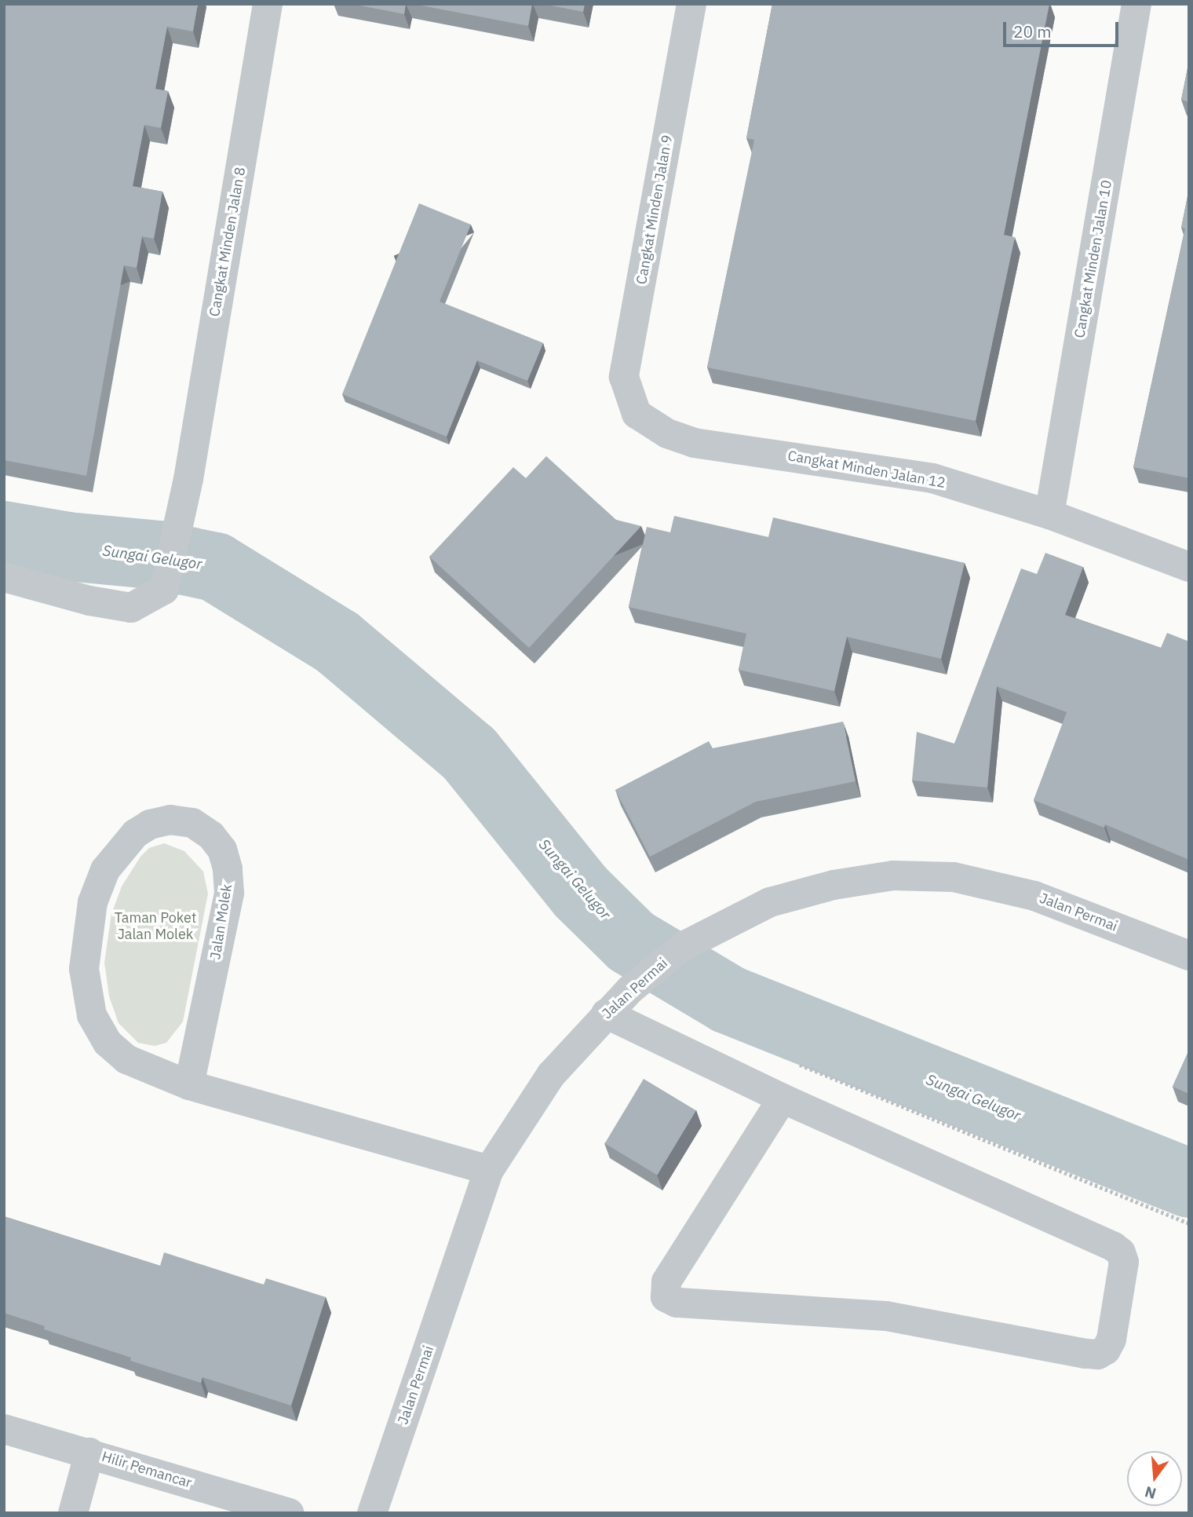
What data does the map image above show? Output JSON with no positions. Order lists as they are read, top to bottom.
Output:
{
  "streets": {
    "street": [
      "Cangkat Minden Jalan 9",
      "Cangkat Minden Jalan 8",
      "Cangkat Minden Jalan 10",
      "Cangkat Minden Jalan 12",
      "Jalan Permai",
      "Jalan Molek",
      "Hilir Pemancar"
    ]
  },
  "crossings": [
    ["Cangkat Minden Jalan 9", "Cangkat Minden Jalan 12"],
    ["Cangkat Minden Jalan 10", "Cangkat Minden Jalan 12"],
    ["Jalan Permai", "Jalan Molek"]
  ],
  "water": ["Sungai Gelugor"],
  "parks": ["Taman Poket Jalan Molek"],
  "scale_bar": "20 m",
  "north": "bottom"
}
